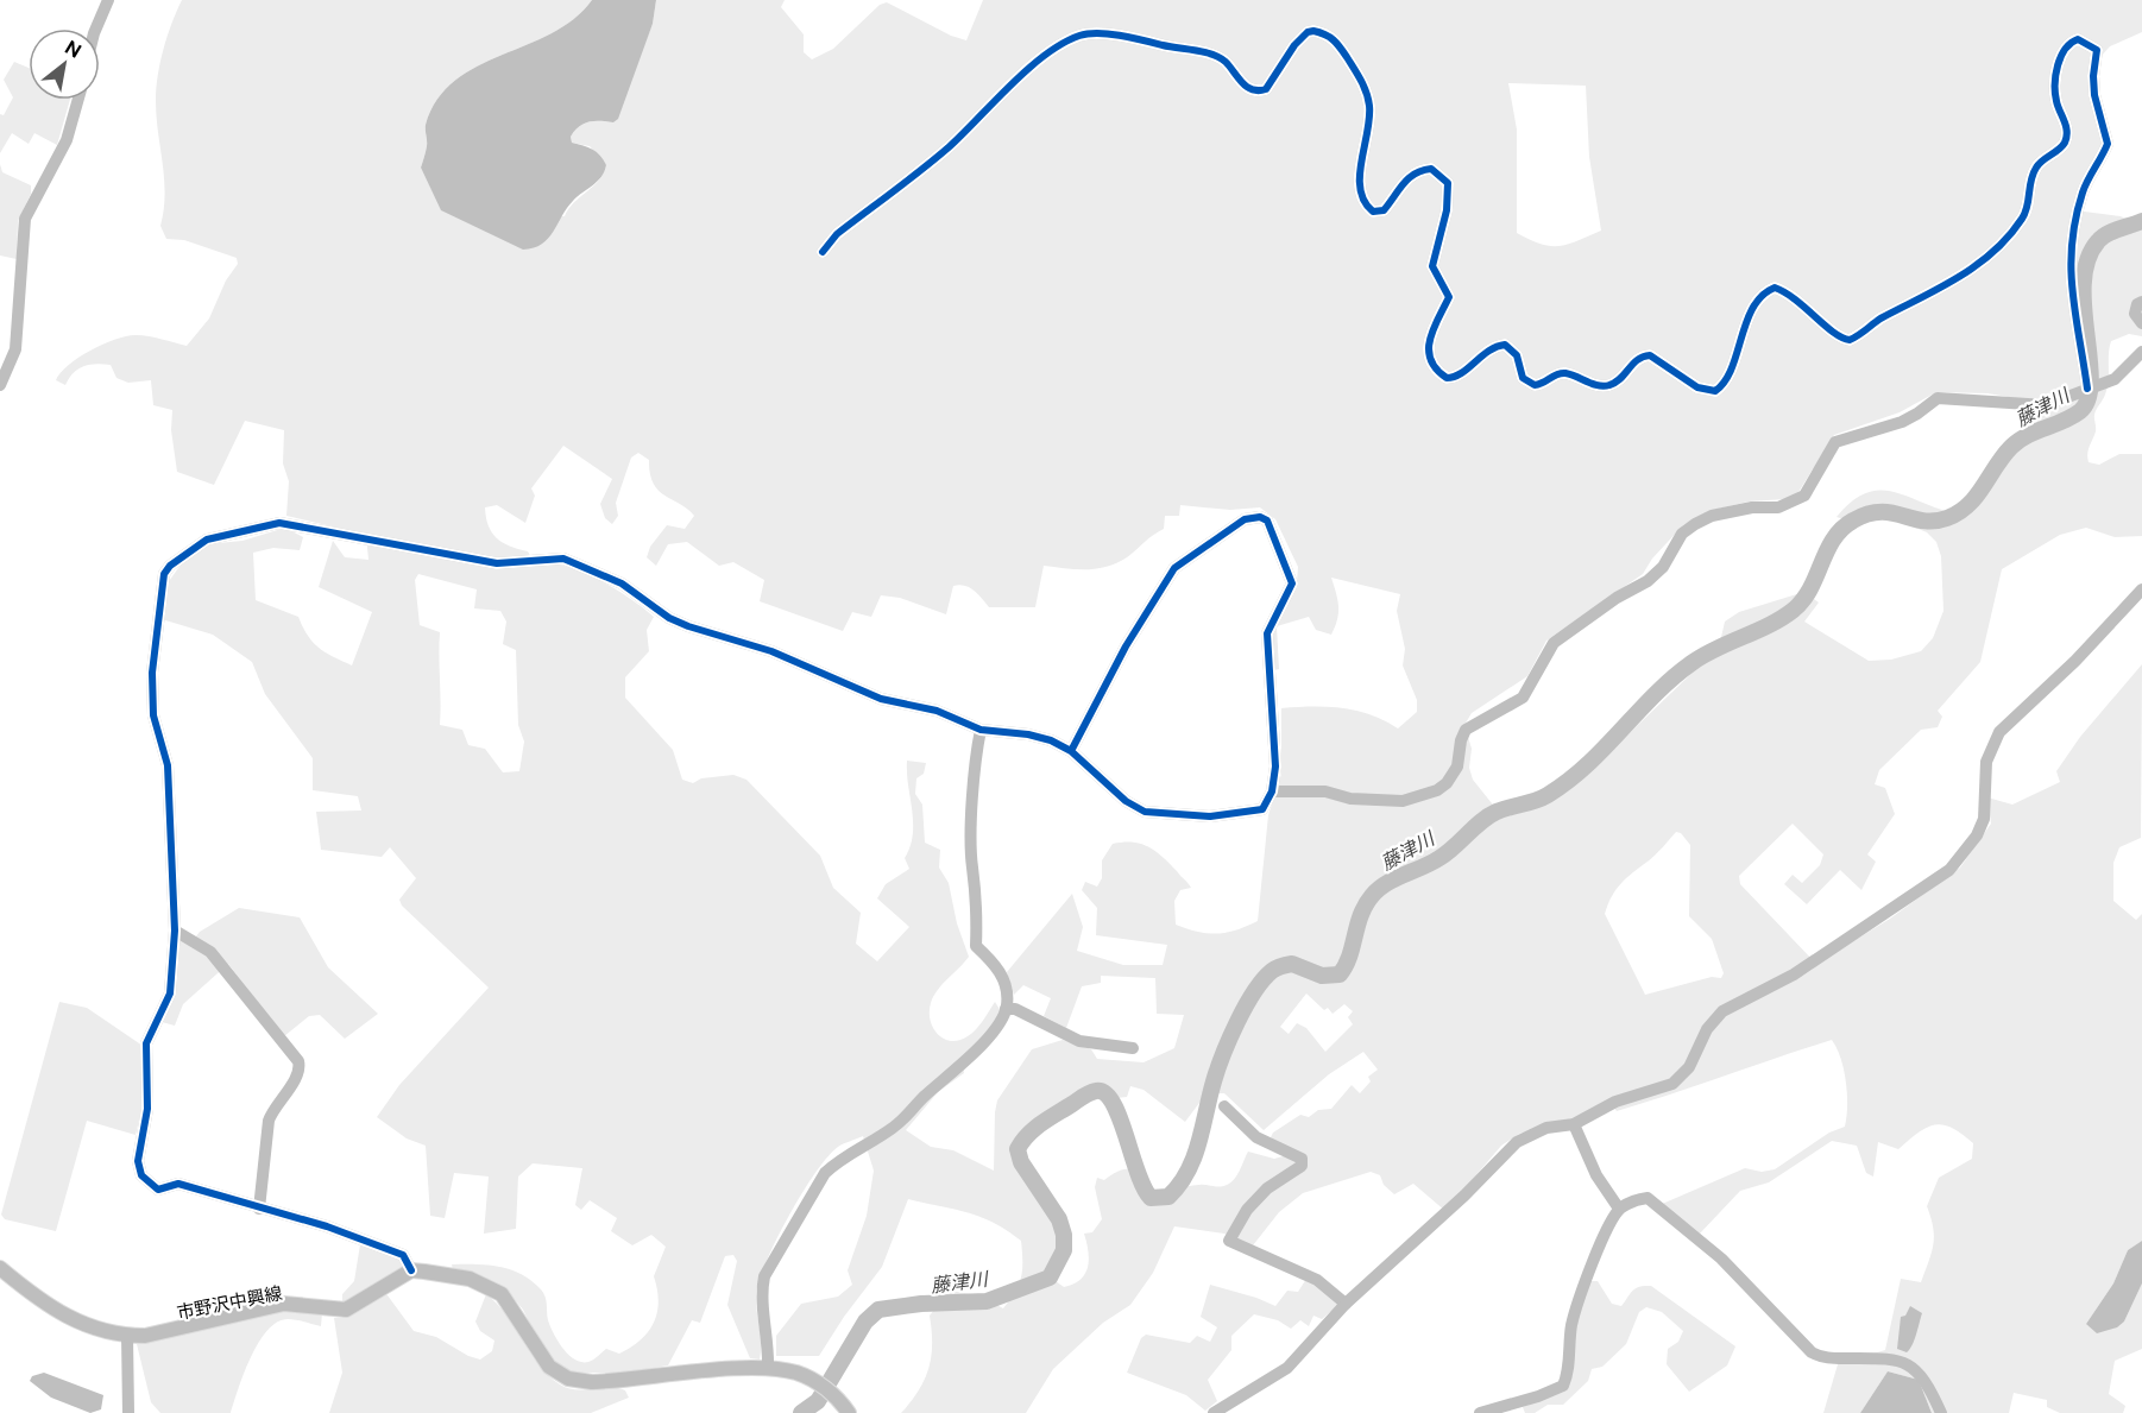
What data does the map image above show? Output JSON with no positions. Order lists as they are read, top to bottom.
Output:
{
  "streets": {
    "main road": ["市野沢中興線"]
  },
  "water": ["藤津川"],
  "north": "top right"
}
